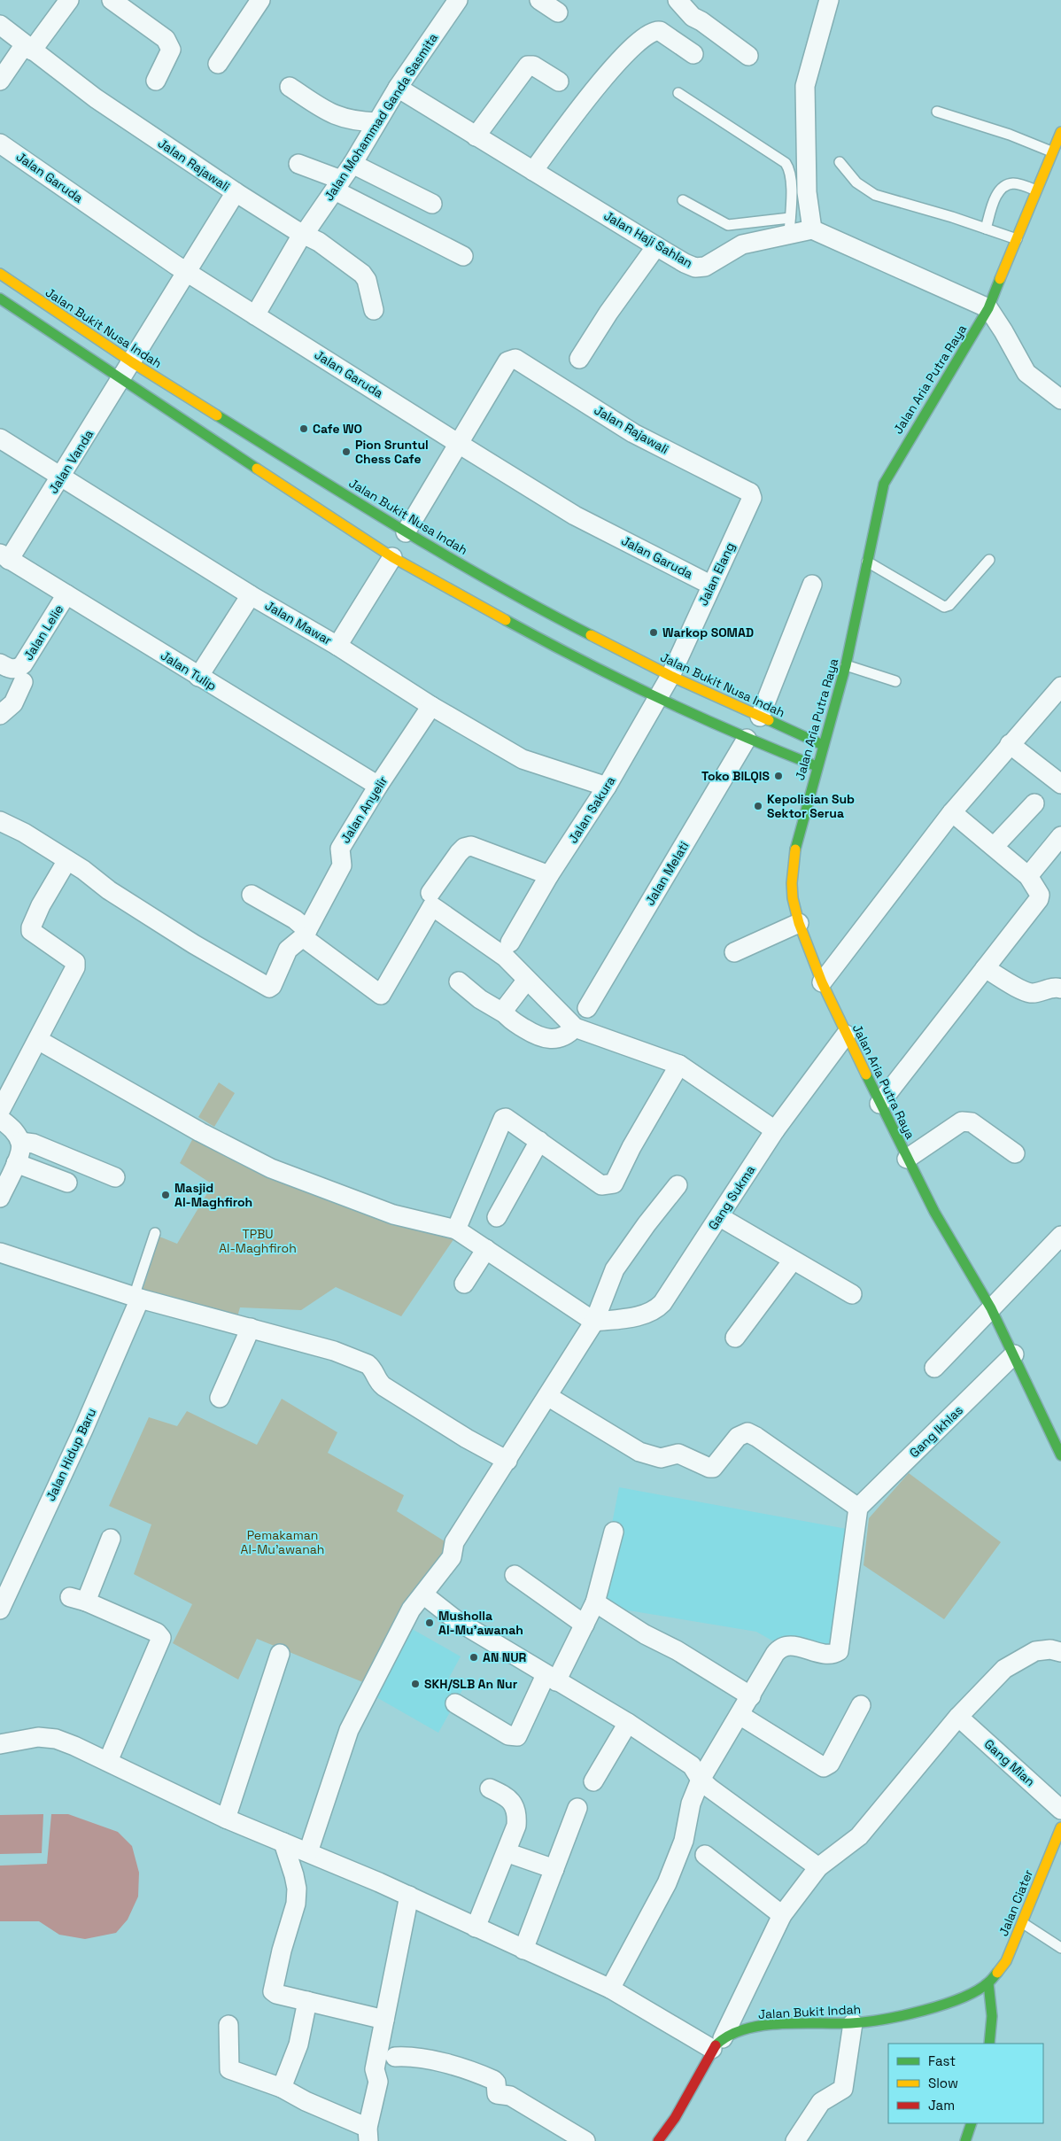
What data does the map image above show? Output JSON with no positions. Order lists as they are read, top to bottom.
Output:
{
  "streets": {
    "main road": [
      "Jalan Bukit Nusa Indah",
      "Jalan Aria Putra Raya",
      "Jalan Ciater",
      "Jalan Bukit Indah"
    ],
    "street": [
      "Jalan Mohammad Ganda Sasmita",
      "Jalan Rajawali",
      "Jalan Garuda",
      "Jalan Haji Sahlan",
      "Jalan Vanda",
      "Jalan Elang",
      "Jalan Mawar",
      "Jalan Lelie",
      "Jalan Tulip",
      "Jalan Anyelir",
      "Jalan Sakura",
      "Jalan Melati",
      "Gang Sukma",
      "Gang Ikhlas",
      "Jalan Hidup Baru",
      "Gang Mian"
    ]
  },
  "crossings": [
    ["Jalan Mohammad Ganda Sasmita", "Jalan Rajawali"],
    ["Jalan Mohammad Ganda Sasmita", "Jalan Garuda"],
    ["Jalan Mohammad Ganda Sasmita", "Jalan Haji Sahlan"],
    ["Jalan Rajawali", "Jalan Garuda"],
    ["Jalan Rajawali", "Jalan Vanda"],
    ["Jalan Rajawali", "Jalan Elang"],
    ["Jalan Garuda", "Jalan Vanda"],
    ["Jalan Garuda", "Jalan Elang"],
    ["Jalan Bukit Nusa Indah", "Jalan Aria Putra Raya"],
    ["Jalan Bukit Nusa Indah", "Jalan Vanda"],
    ["Jalan Bukit Nusa Indah", "Jalan Elang"],
    ["Jalan Bukit Nusa Indah", "Jalan Sakura"],
    ["Jalan Aria Putra Raya", "Gang Sukma"],
    ["Jalan Aria Putra Raya", "Gang Ikhlas"],
    ["Jalan Vanda", "Jalan Mawar"],
    ["Jalan Vanda", "Jalan Tulip"],
    ["Jalan Elang", "Jalan Sakura"],
    ["Jalan Mawar", "Jalan Anyelir"],
    ["Jalan Mawar", "Jalan Sakura"],
    ["Jalan Lelie", "Jalan Tulip"],
    ["Jalan Tulip", "Jalan Anyelir"],
    ["Jalan Ciater", "Jalan Bukit Indah"]
  ],
  "parks": ["TPBU Al-Maghfiroh", "Pemakaman Al-Mu'awanah"],
  "places": [
    "Cafe WO",
    "Pion Sruntul Chess Cafe",
    "Warkop SOMAD",
    "Toko BILQIS",
    "Kepolisian Sub Sektor Serua",
    "Masjid Al-Maghfiroh",
    "Musholla Al-Mu'awanah",
    "AN NUR",
    "SKH/SLB An Nur"
  ],
  "legend": ["Fast", "Slow", "Jam"]
}
